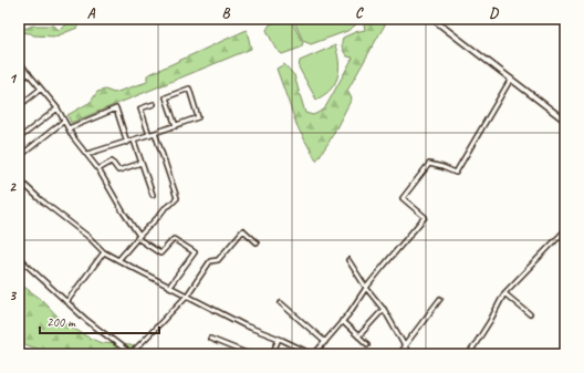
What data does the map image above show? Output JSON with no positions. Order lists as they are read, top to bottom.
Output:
{
  "scale_bar": "200 m",
  "grid": {
    "columns": [
      "A",
      "B",
      "C",
      "D"
    ],
    "rows": ["1", "2", "3"]
  }
}
